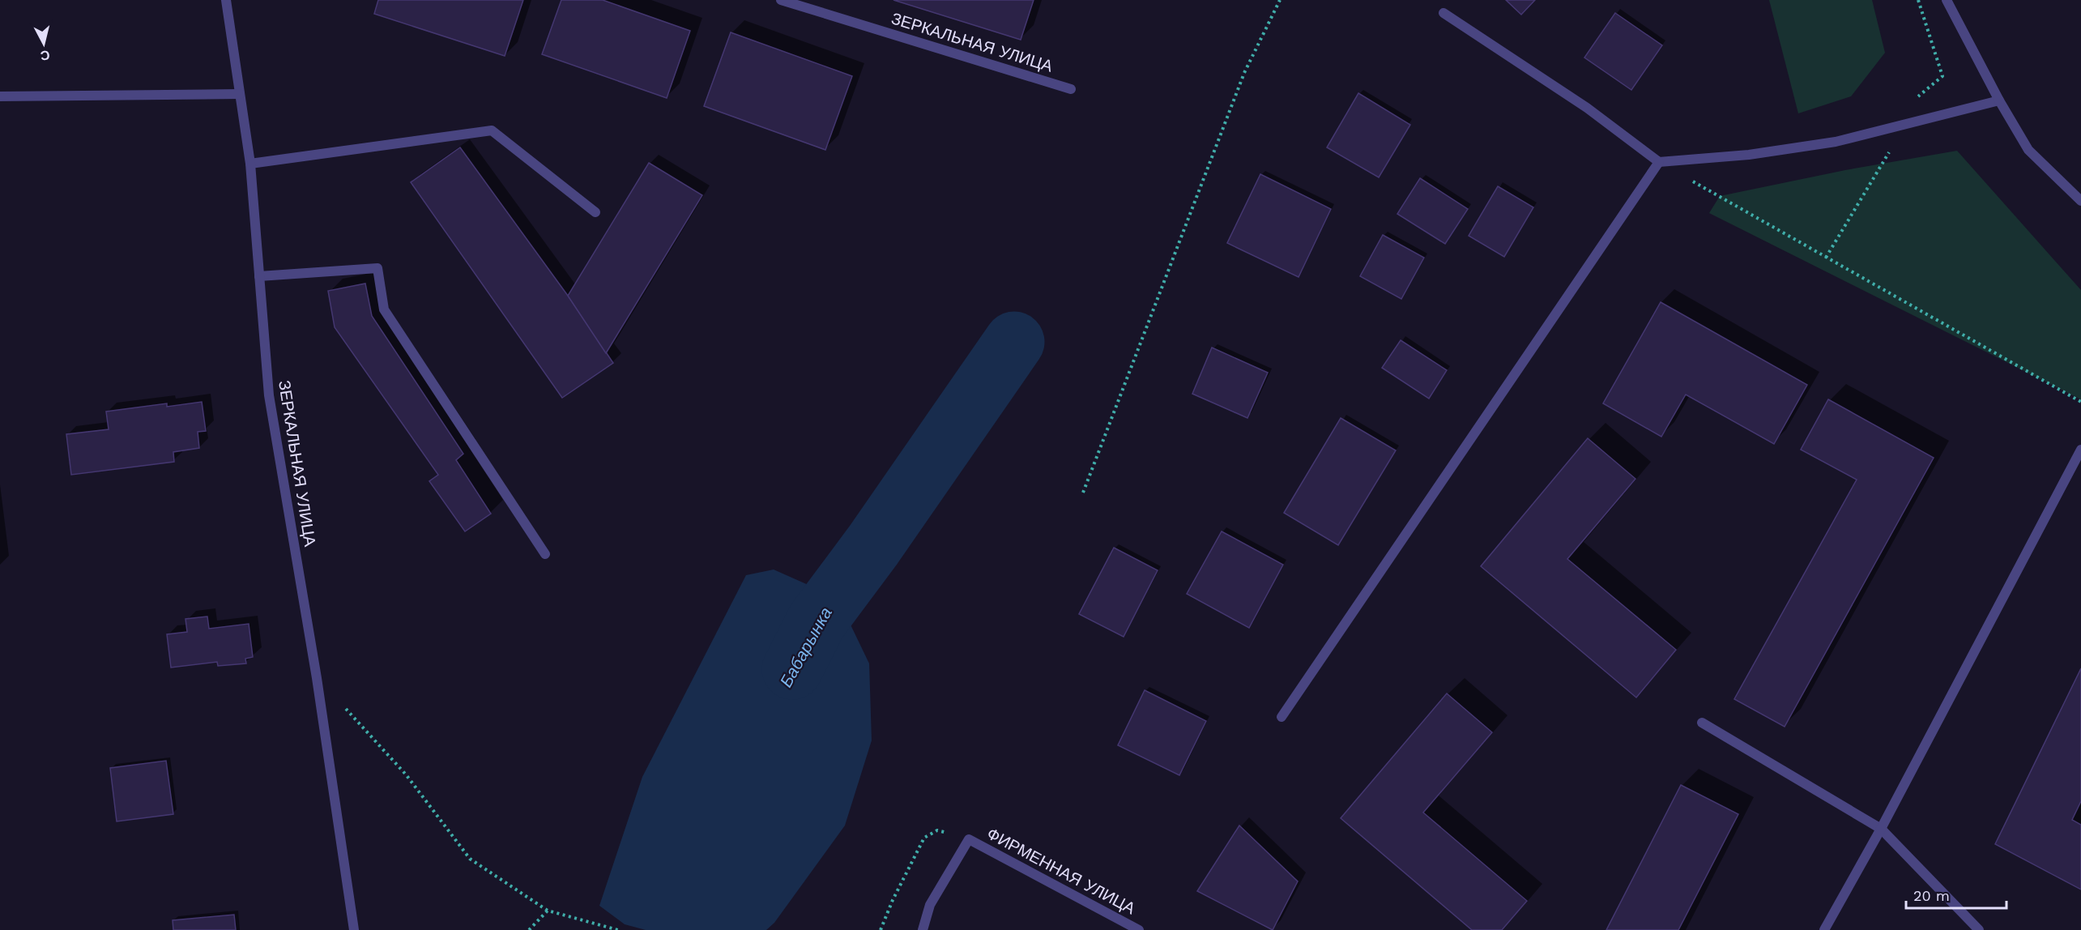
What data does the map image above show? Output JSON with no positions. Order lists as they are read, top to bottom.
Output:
{
  "streets": {
    "street": ["ЗЕРКАЛЬНАЯ УЛИЦА", "ФИРМЕННАЯ УЛИЦА"]
  },
  "water": ["Бабарынка"],
  "scale_bar": "20 m",
  "north": "bottom"
}
